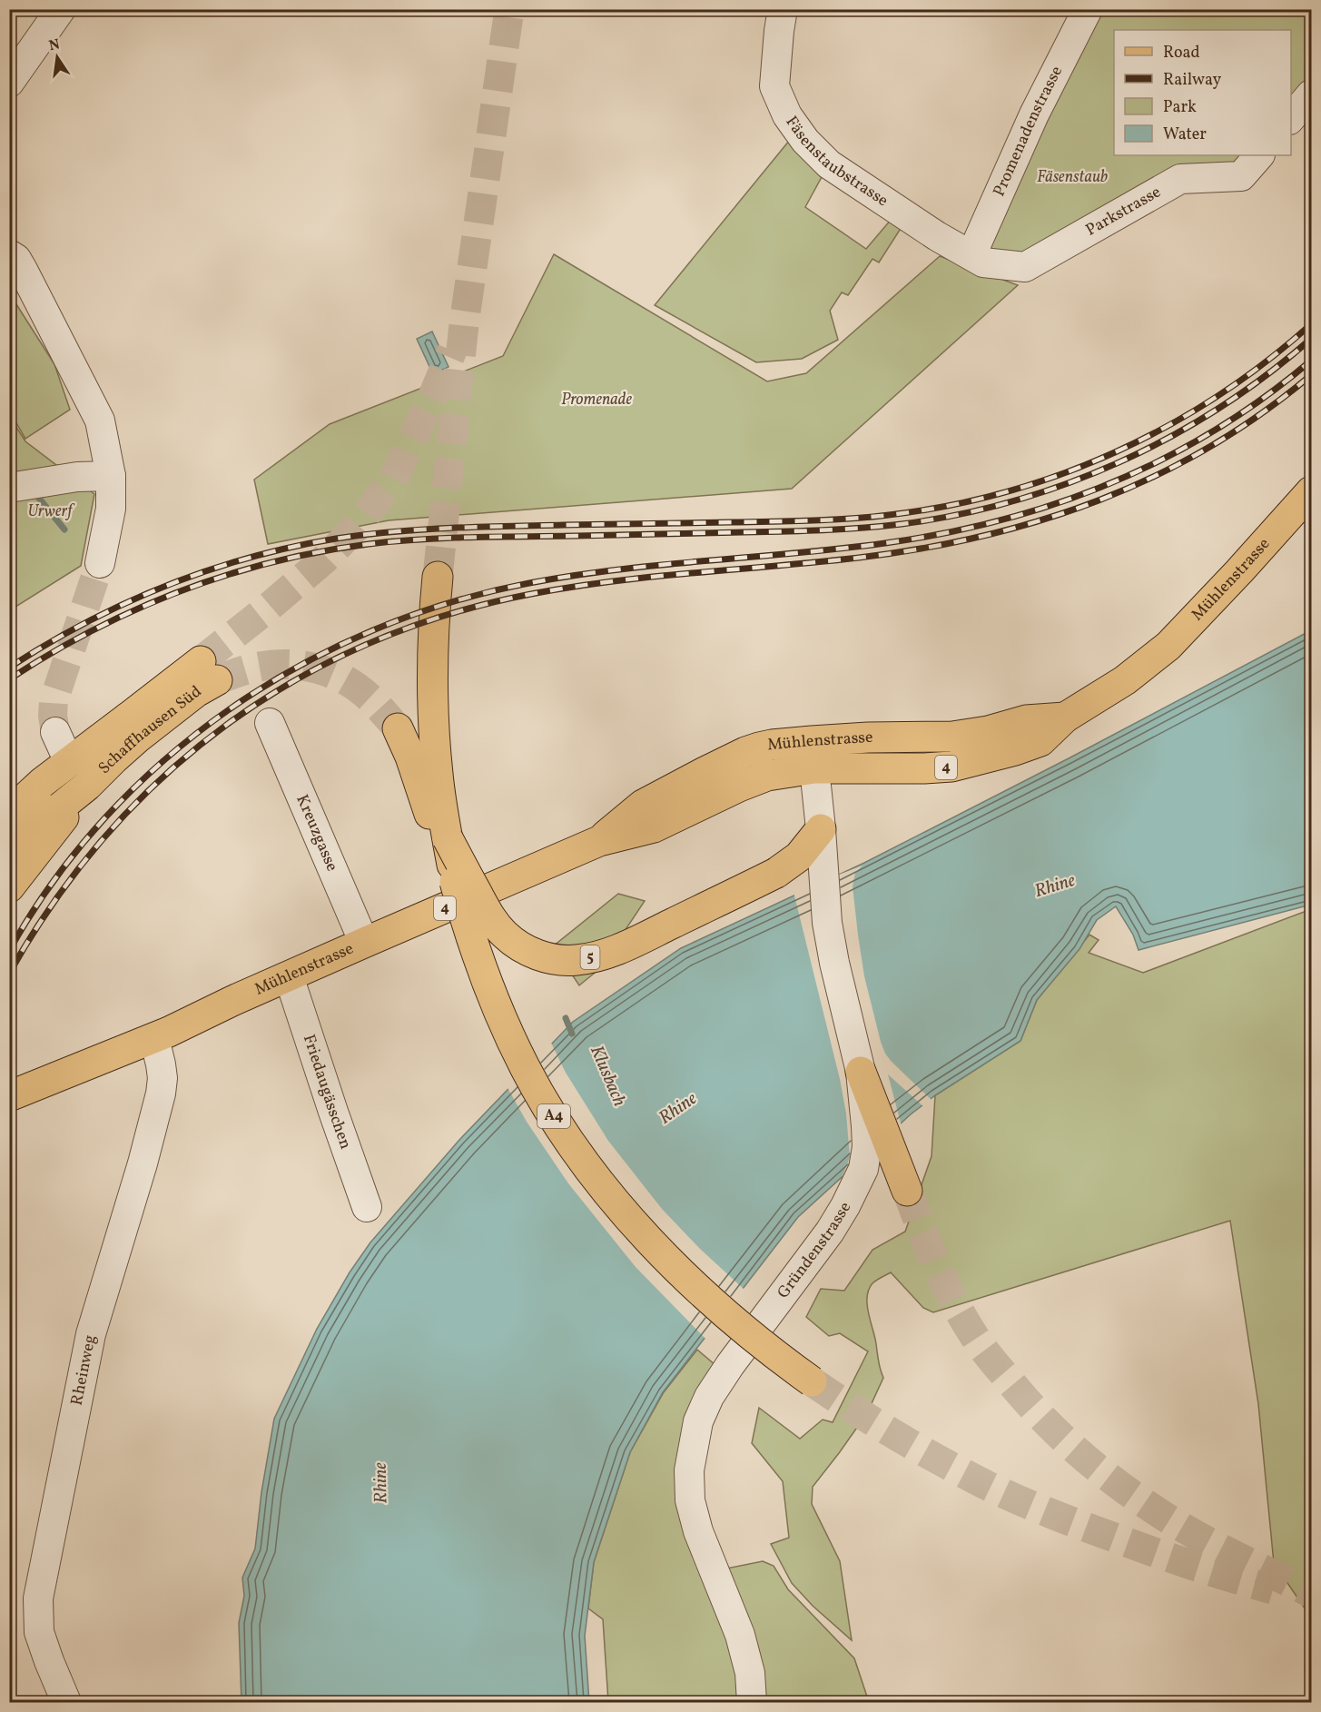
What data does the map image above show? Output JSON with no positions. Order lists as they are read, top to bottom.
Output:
{
  "streets": {
    "main road": [
      "Mühlenstrasse",
      "Schaffhausen Süd",
      "4",
      "5",
      "A4"
    ],
    "street": [
      "Promenadenstrasse",
      "Fäsenstaubstrasse",
      "Parkstrasse",
      "Kreuzgasse",
      "Friedaugässchen",
      "Gründenstrasse",
      "Rheinweg"
    ]
  },
  "crossings": [
    ["Promenadenstrasse", "Fäsenstaubstrasse"],
    ["Promenadenstrasse", "Parkstrasse"],
    ["Fäsenstaubstrasse", "Parkstrasse"],
    ["Mühlenstrasse", "Kreuzgasse"],
    ["Mühlenstrasse", "Friedaugässchen"],
    ["Mühlenstrasse", "Gründenstrasse"],
    ["Mühlenstrasse", "Rheinweg"],
    ["5", "A4"],
    ["5", "Gründenstrasse"]
  ],
  "water": ["Rhine", "Klusbach"],
  "parks": ["Fäsenstaub", "Promenade", "Urwerf"],
  "legend": [
    "Road",
    "Railway",
    "Park",
    "Water"
  ],
  "north": "top"
}
